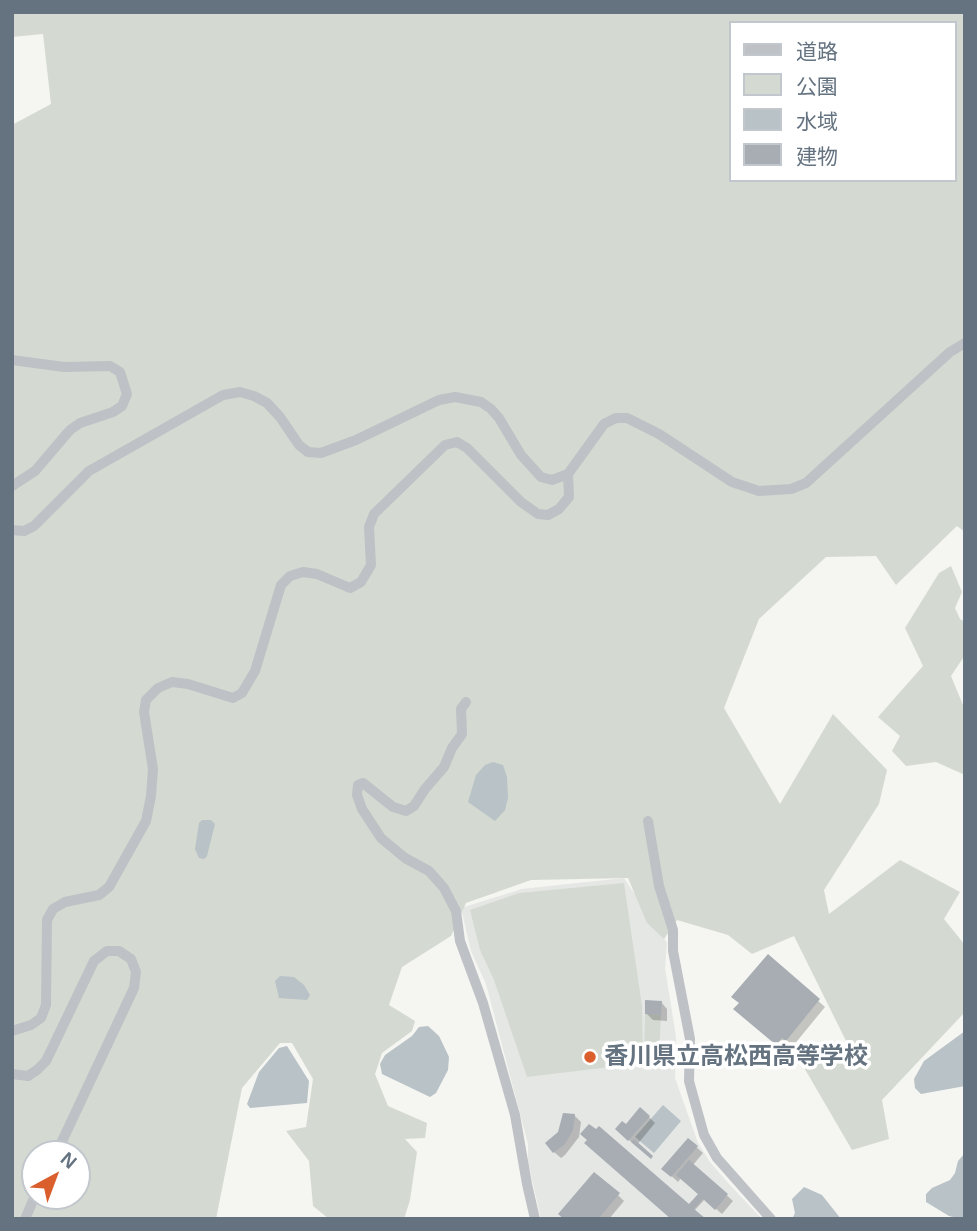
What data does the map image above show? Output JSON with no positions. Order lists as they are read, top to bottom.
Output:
{
  "places": ["香川県立高松西高等学校"],
  "legend": [
    "道路",
    "公園",
    "水域",
    "建物"
  ],
  "north": "top right"
}
